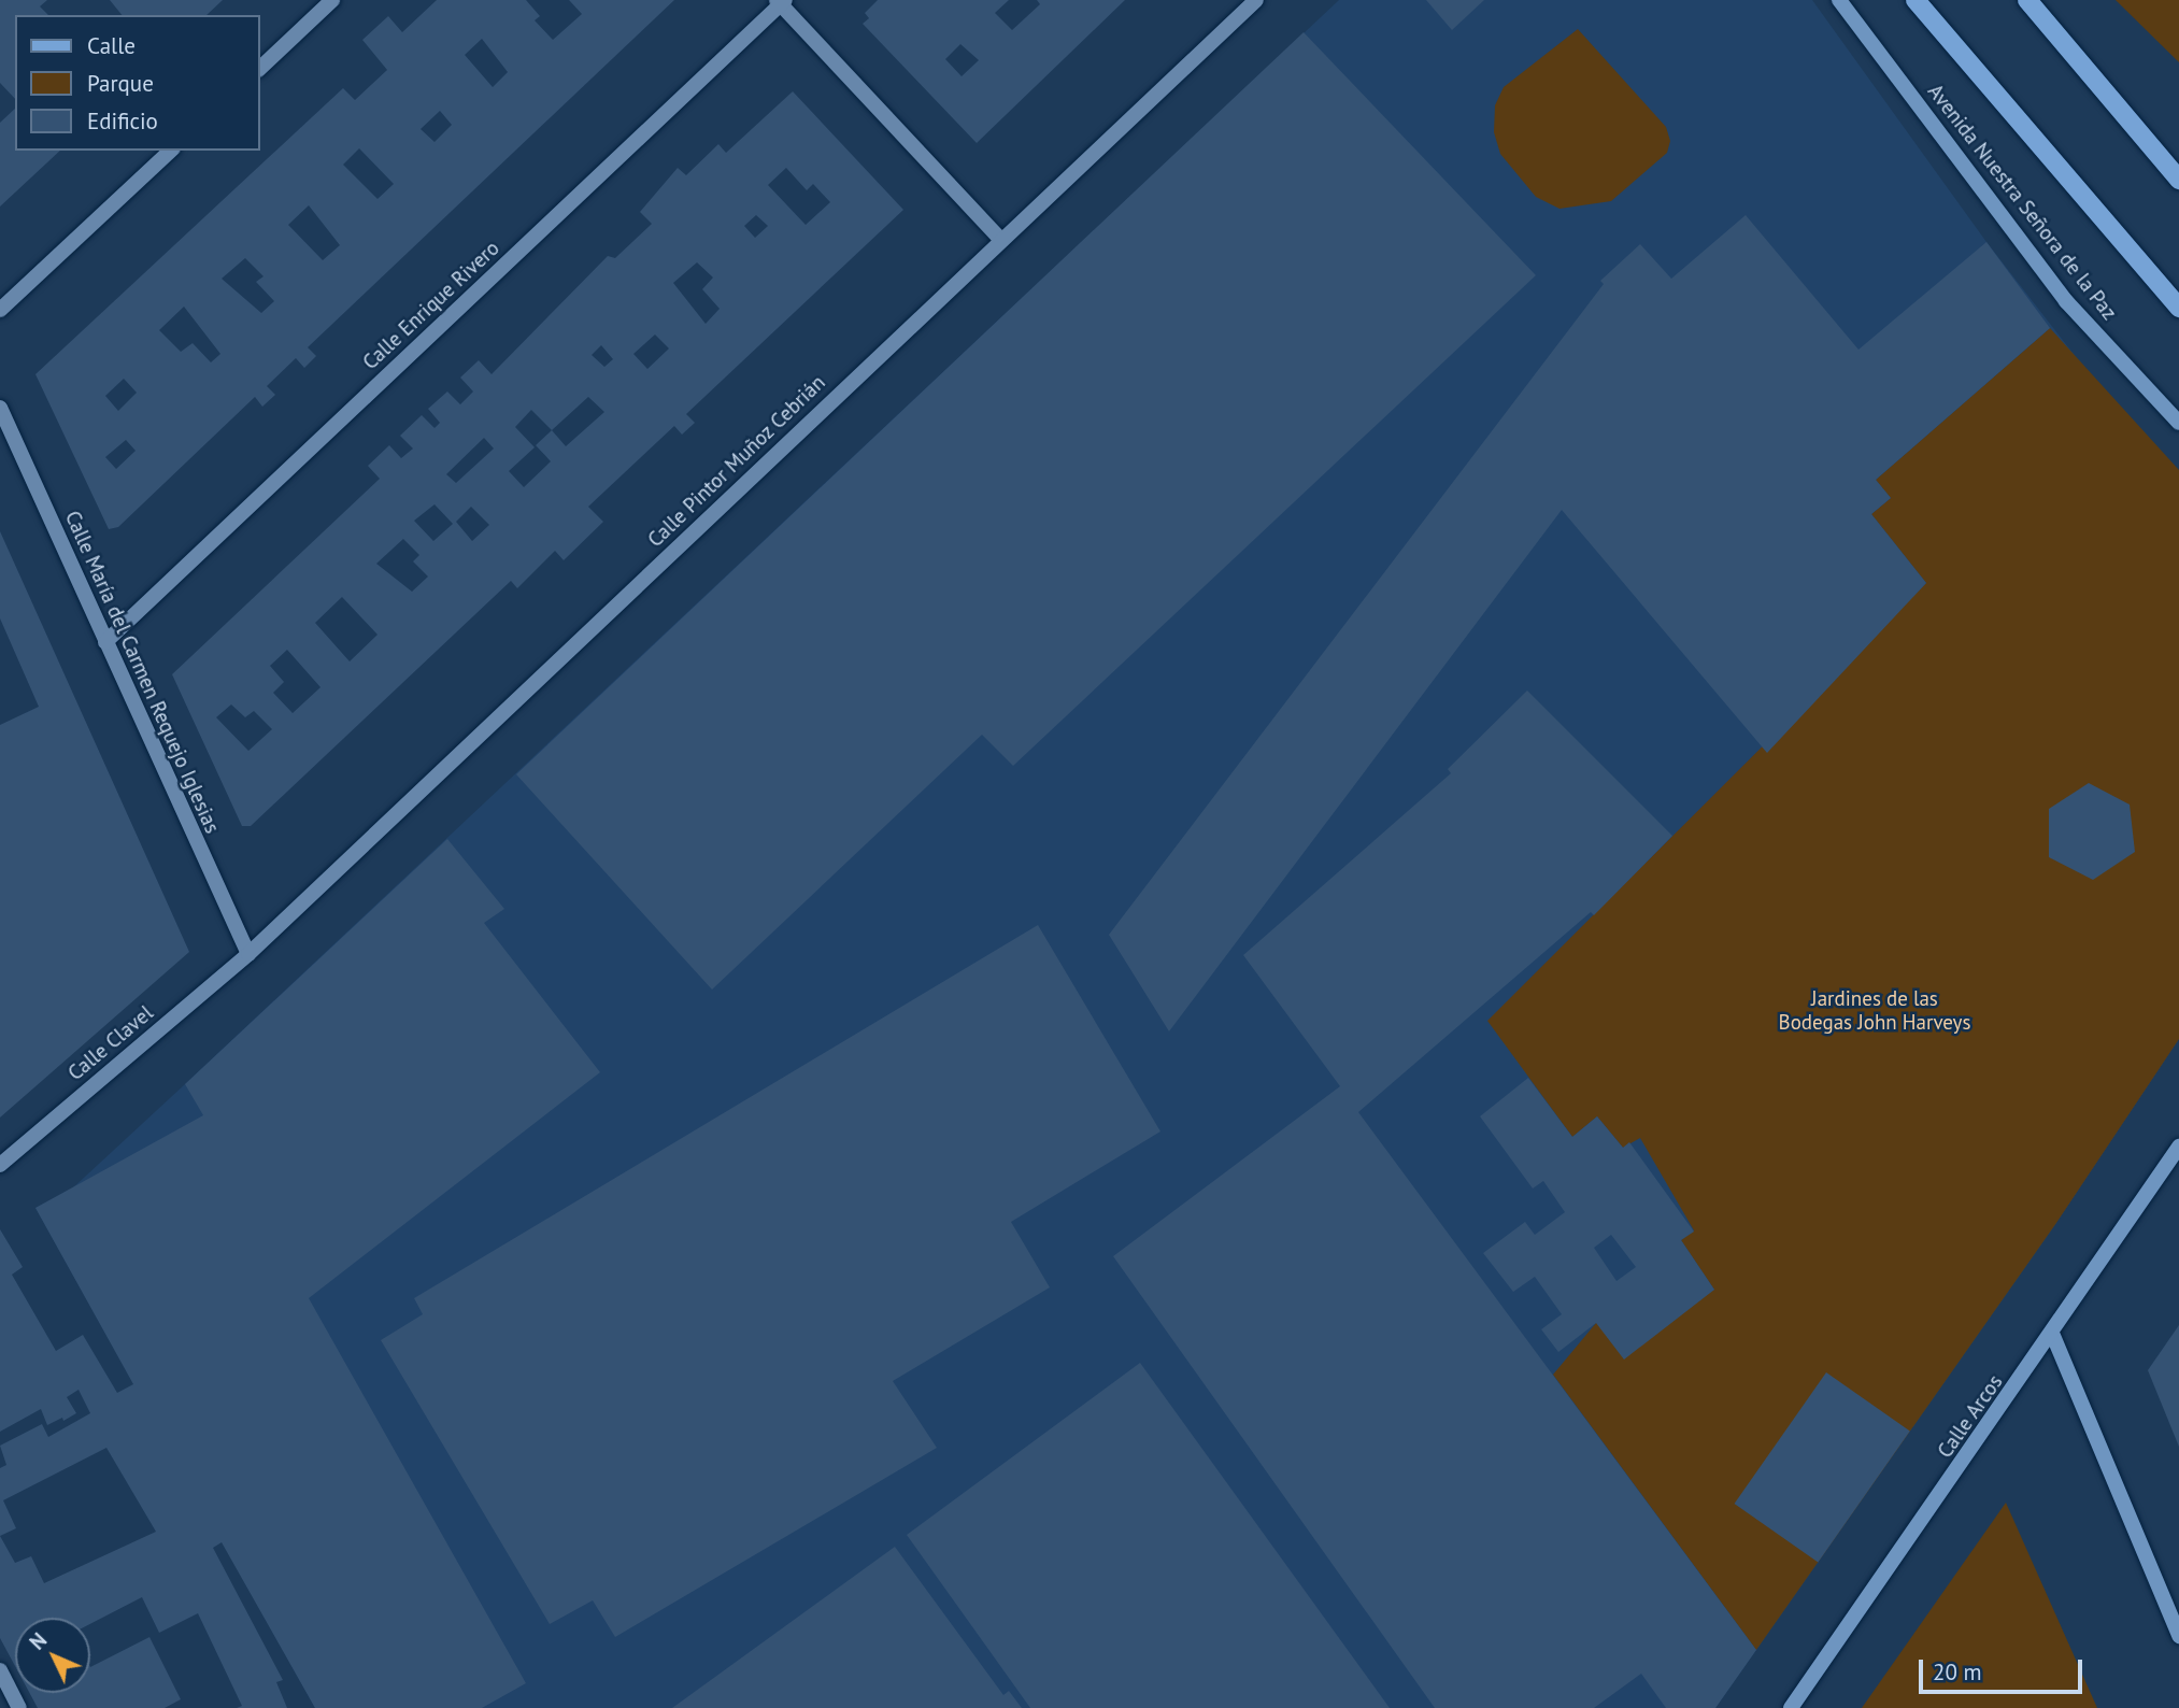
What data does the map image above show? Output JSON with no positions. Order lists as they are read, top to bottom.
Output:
{
  "streets": {
    "street": [
      "Avenida Nuestra Señora de la Paz",
      "Calle Enrique Rivero",
      "Calle Pintor Muñoz Cebrián",
      "Calle María del Carmen Requejo Iglesias",
      "Calle Clavel",
      "Calle Arcos"
    ]
  },
  "crossings": [
    ["Calle Enrique Rivero", "Calle María del Carmen Requejo Iglesias"],
    ["Calle Pintor Muñoz Cebrián", "Calle María del Carmen Requejo Iglesias"],
    ["Calle Pintor Muñoz Cebrián", "Calle Clavel"],
    ["Calle María del Carmen Requejo Iglesias", "Calle Clavel"]
  ],
  "parks": ["Jardines de las Bodegas John Harveys"],
  "legend": ["Calle", "Parque", "Edificio"],
  "scale_bar": "20 m",
  "north": "top left"
}
